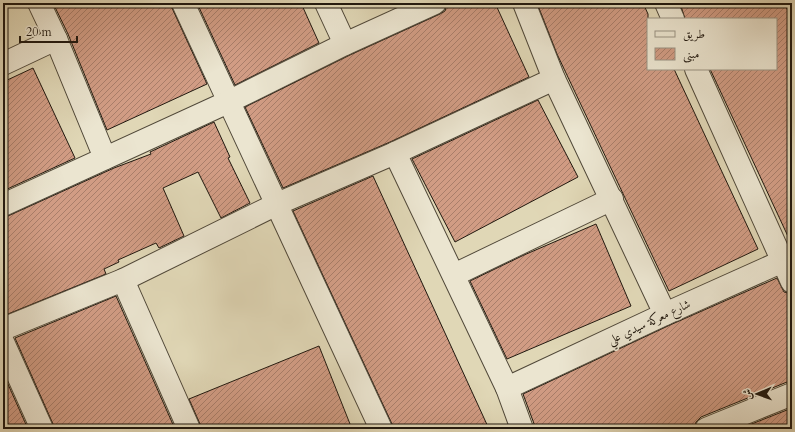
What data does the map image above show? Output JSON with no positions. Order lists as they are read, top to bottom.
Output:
{
  "streets": {
    "street": ["شارع معركة سيدي علي"]
  },
  "legend": ["طريق", "مبنى"],
  "scale_bar": "20 m",
  "north": "left"
}
